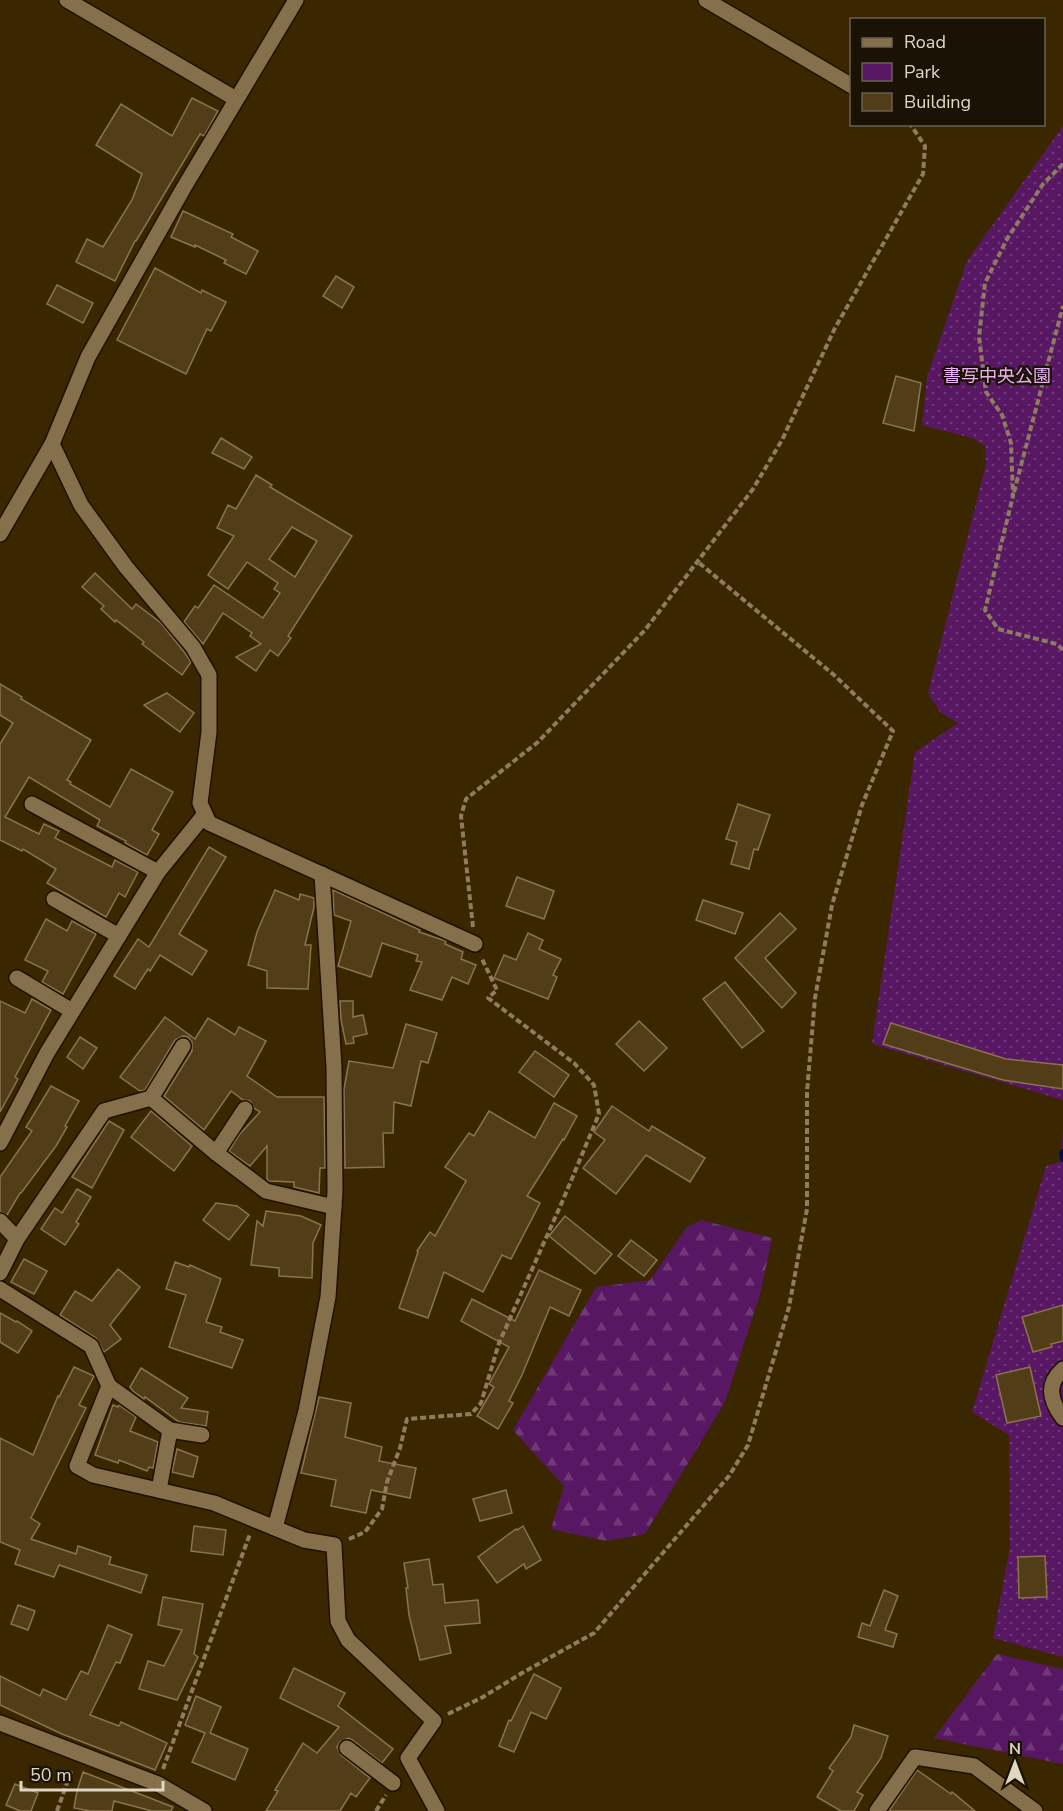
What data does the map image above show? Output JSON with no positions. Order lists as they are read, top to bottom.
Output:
{
  "parks": ["書写中央公園"],
  "legend": ["Road", "Park", "Building"],
  "scale_bar": "50 m",
  "north": "top"
}
